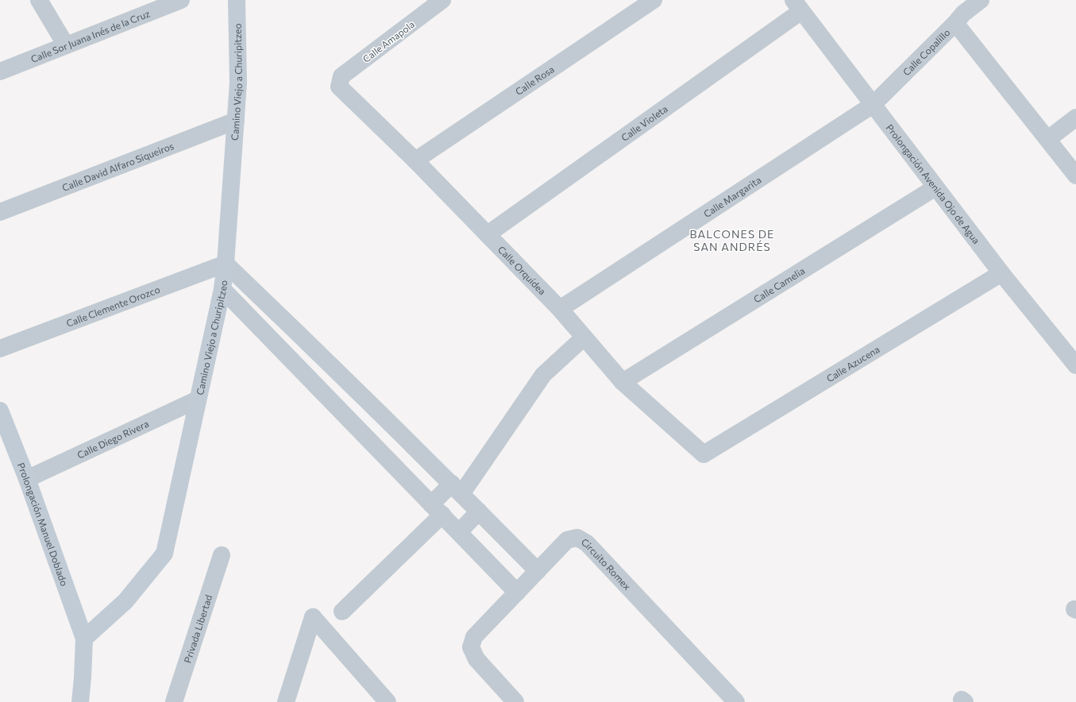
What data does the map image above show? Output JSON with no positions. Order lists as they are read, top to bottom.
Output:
{
  "streets": {
    "street": [
      "Calle Sor Juana Inés de la Cruz",
      "Calle Amapola",
      "Calle Copalillo",
      "Calle Rosa",
      "Camino Viejo a Churipitzeo",
      "Calle Violeta",
      "Calle David Alfaro Siqueiros",
      "Prolongación Avenida Ojo de Agua",
      "Calle Margarita",
      "Calle Orquídea",
      "Calle Camelia",
      "Calle Clemente Orozco",
      "Calle Azucena",
      "Calle Diego Rivera",
      "Prolongación Manuel Doblado",
      "Circuito Romex",
      "Privada Libertad"
    ]
  },
  "crossings": [
    ["Calle Amapola", "Calle Orquídea"],
    ["Calle Copalillo", "Prolongación Avenida Ojo de Agua"],
    ["Calle Copalillo", "Calle Margarita"],
    ["Calle Rosa", "Calle Orquídea"],
    ["Camino Viejo a Churipitzeo", "Calle David Alfaro Siqueiros"],
    ["Camino Viejo a Churipitzeo", "Calle Clemente Orozco"],
    ["Camino Viejo a Churipitzeo", "Calle Diego Rivera"],
    ["Camino Viejo a Churipitzeo", "Prolongación Manuel Doblado"],
    ["Calle Violeta", "Prolongación Avenida Ojo de Agua"],
    ["Calle Violeta", "Calle Orquídea"],
    ["Prolongación Avenida Ojo de Agua", "Calle Margarita"],
    ["Prolongación Avenida Ojo de Agua", "Calle Camelia"],
    ["Prolongación Avenida Ojo de Agua", "Calle Azucena"],
    ["Calle Margarita", "Calle Orquídea"],
    ["Calle Orquídea", "Calle Camelia"],
    ["Calle Orquídea", "Calle Azucena"],
    ["Calle Diego Rivera", "Prolongación Manuel Doblado"]
  ],
  "districts": ["BALCONES DE SAN ANDRÉS"]
}
